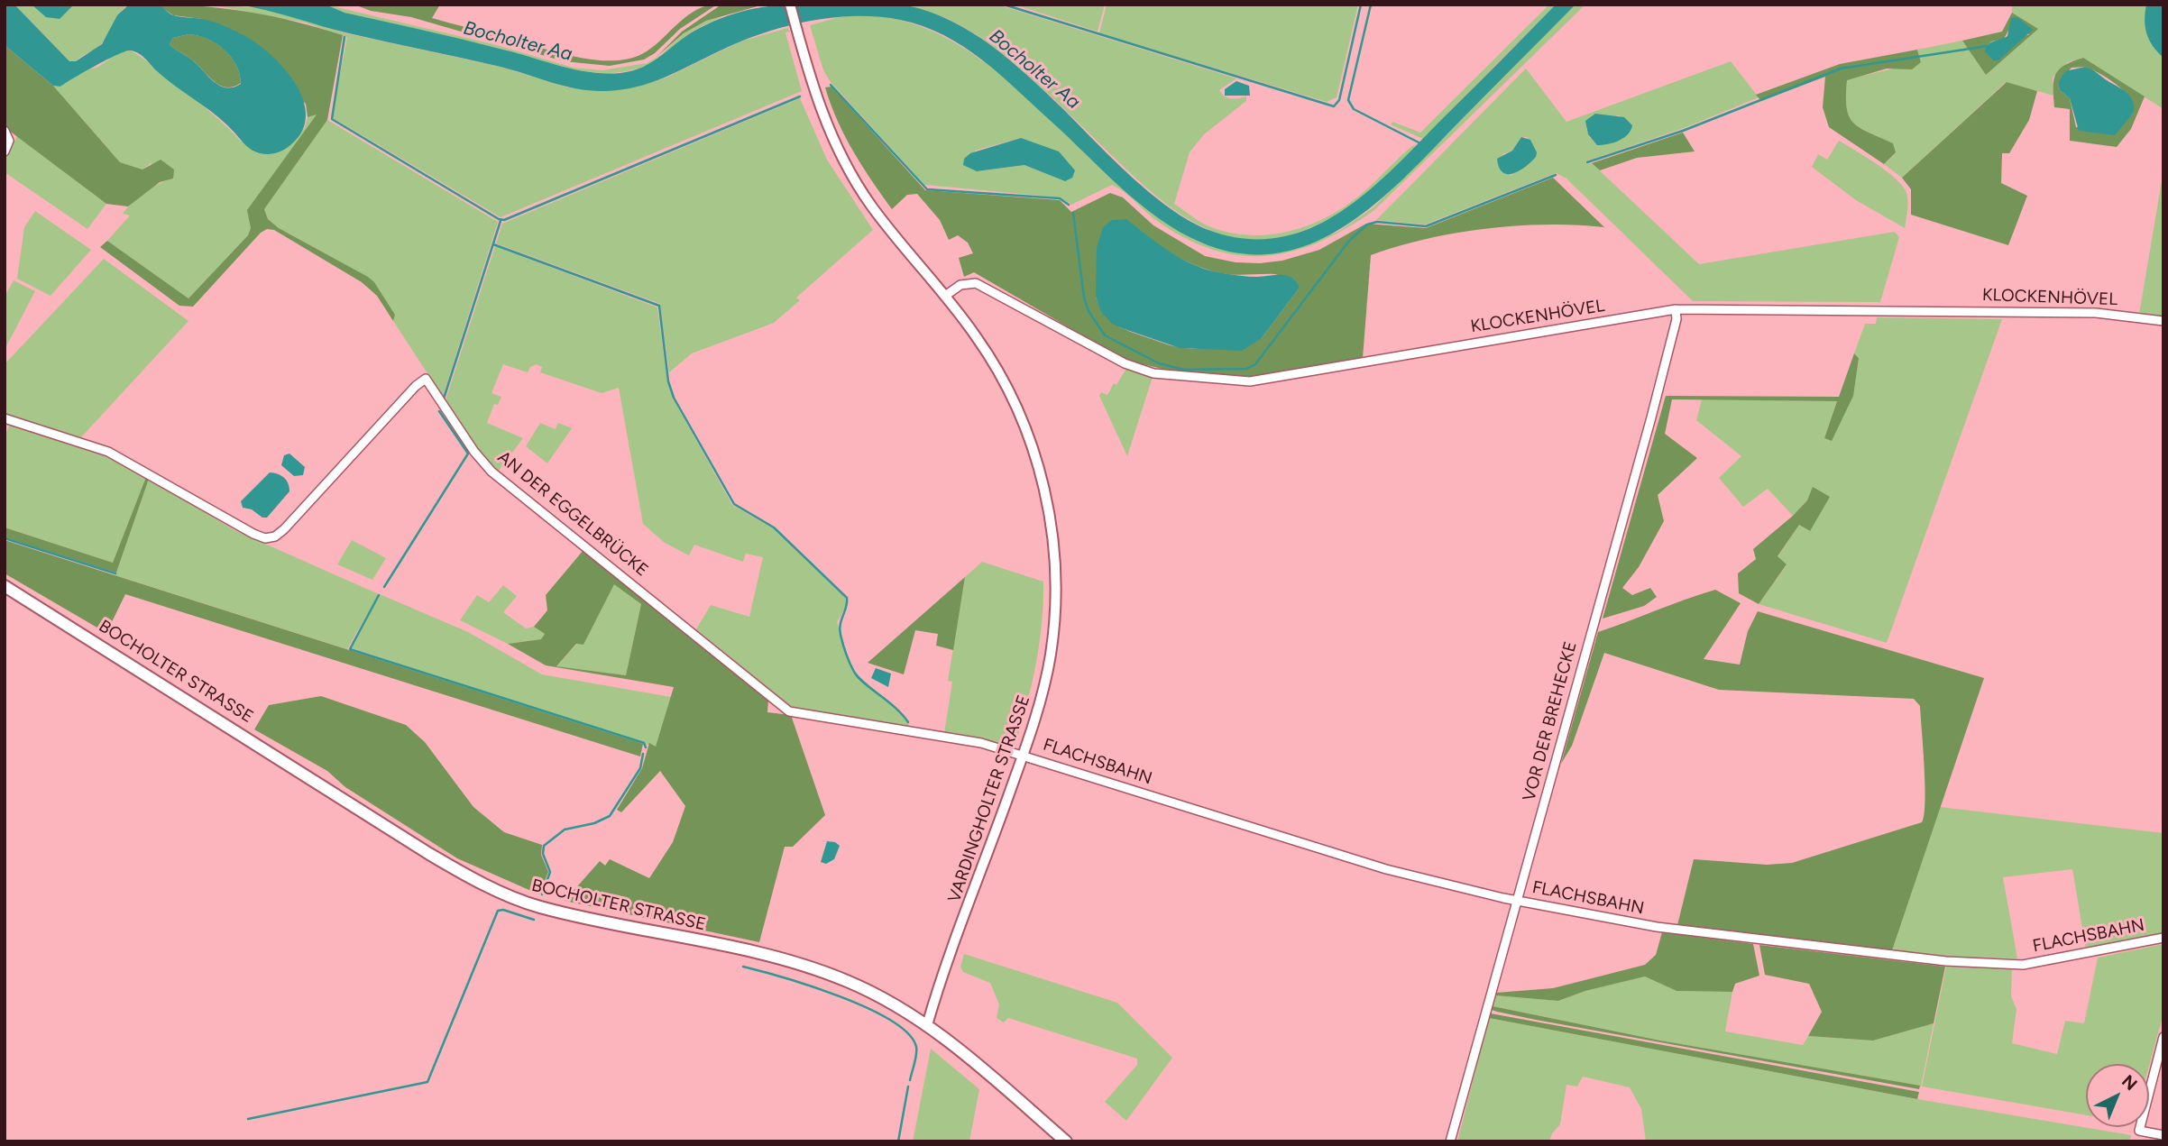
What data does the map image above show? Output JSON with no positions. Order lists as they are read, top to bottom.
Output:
{
  "streets": {
    "main road": ["BOCHOLTER STRASSE"],
    "street": [
      "KLOCKENHÖVEL",
      "AN DER EGGELBRÜCKE",
      "VOR DER BREHECKE",
      "FLACHSBAHN",
      "VARDINGHOLTER STRASSE"
    ]
  },
  "crossings": [
    ["KLOCKENHÖVEL", "VOR DER BREHECKE"],
    ["KLOCKENHÖVEL", "VARDINGHOLTER STRASSE"],
    ["AN DER EGGELBRÜCKE", "FLACHSBAHN"],
    ["AN DER EGGELBRÜCKE", "VARDINGHOLTER STRASSE"],
    ["BOCHOLTER STRASSE", "VARDINGHOLTER STRASSE"],
    ["VOR DER BREHECKE", "FLACHSBAHN"],
    ["FLACHSBAHN", "VARDINGHOLTER STRASSE"]
  ],
  "water": ["Bocholter Aa"],
  "north": "top right"
}
